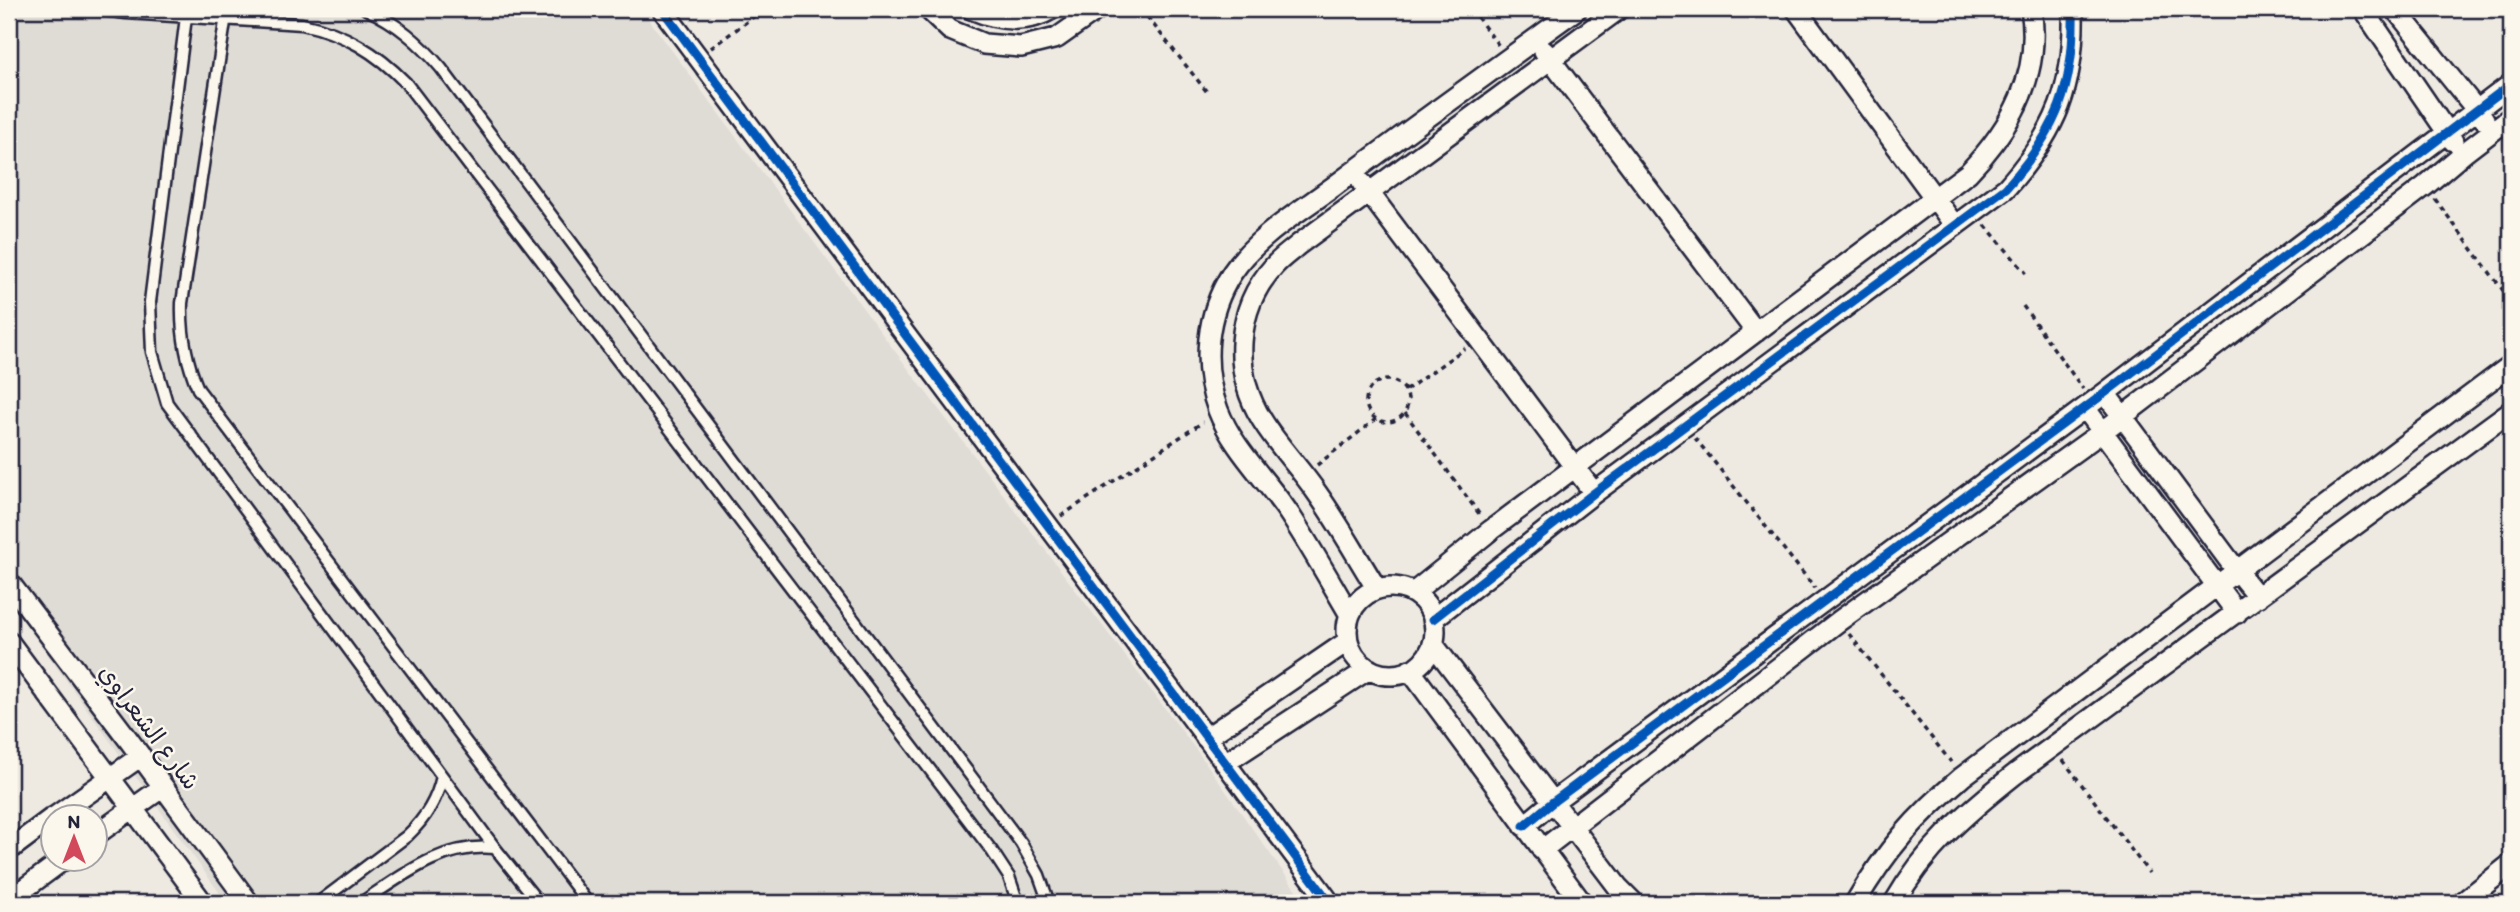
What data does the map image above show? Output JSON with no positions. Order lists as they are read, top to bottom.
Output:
{
  "streets": {
    "street": ["شارع الشعراوي"]
  },
  "north": "top"
}
